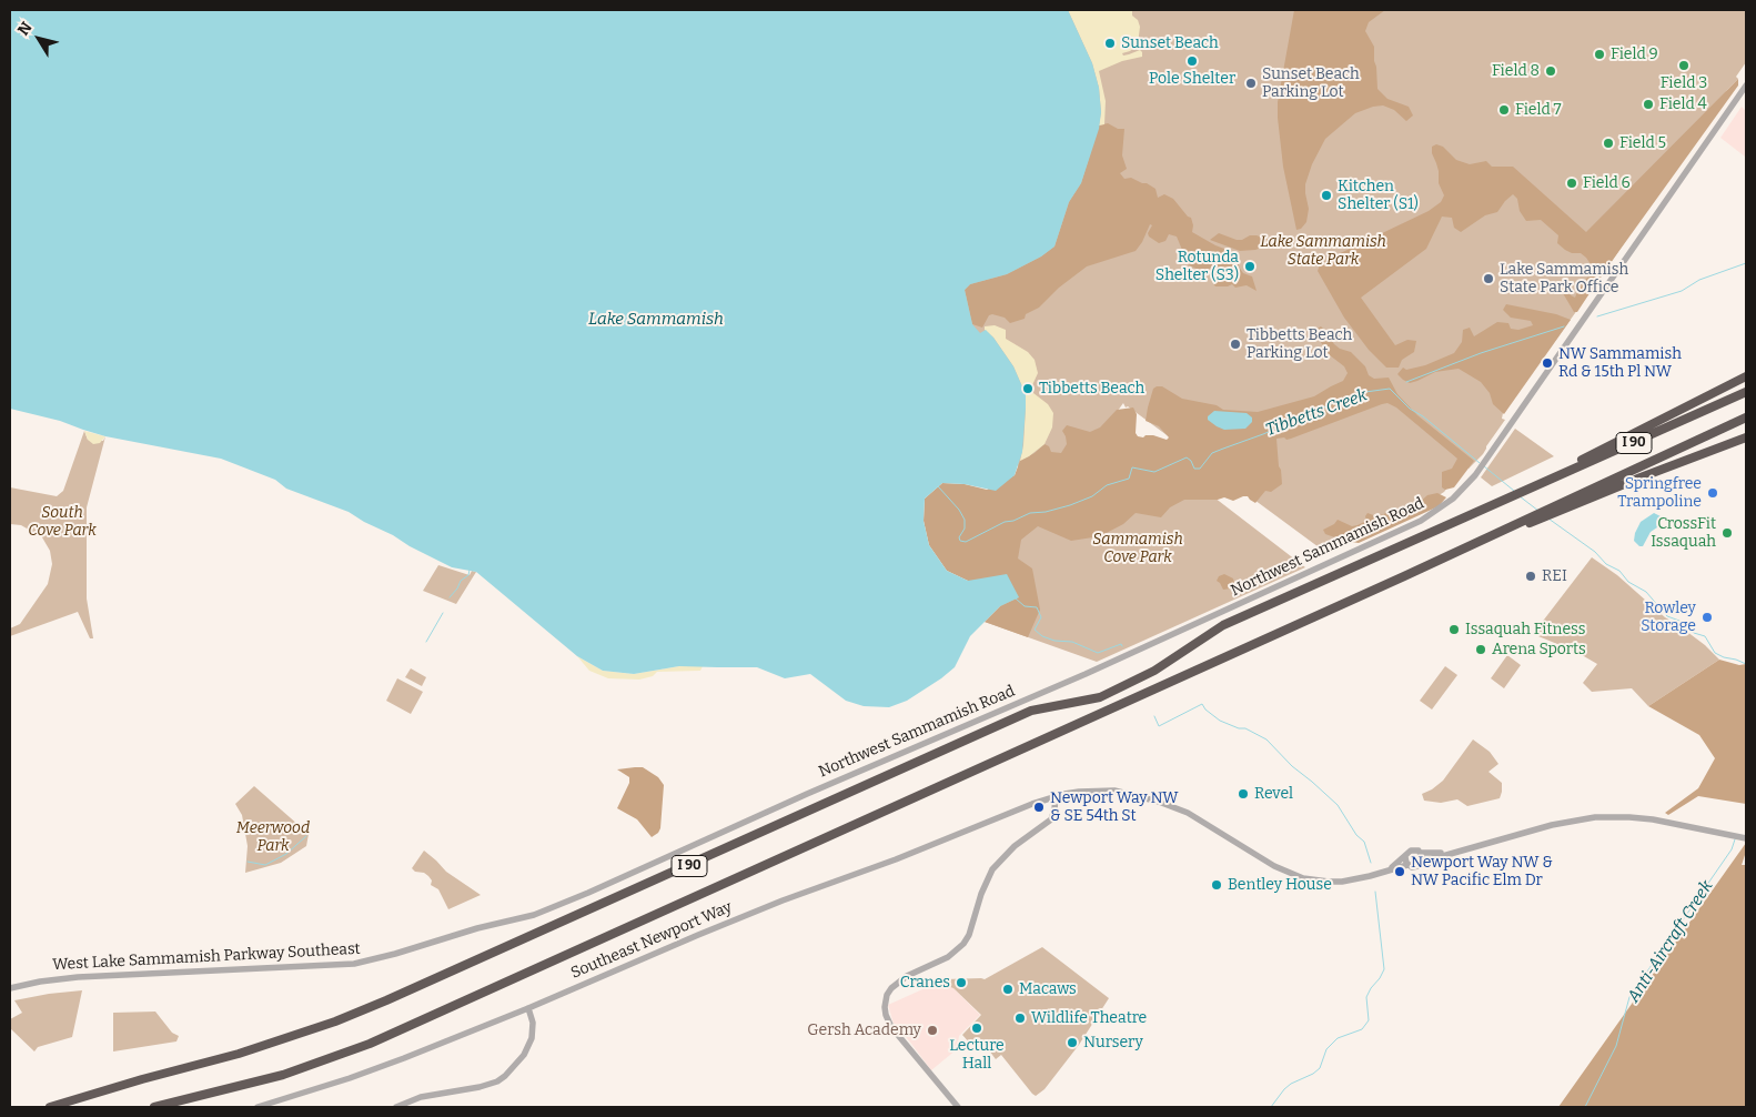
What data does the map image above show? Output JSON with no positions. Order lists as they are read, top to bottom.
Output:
{
  "streets": {
    "highway": ["I 90"],
    "street": ["Northwest Sammamish Road", "Southeast Newport Way", "West Lake Sammamish Parkway Southeast"]
  },
  "crossings": [
    ["Northwest Sammamish Road", "West Lake Sammamish Parkway Southeast"]
  ],
  "water": ["Lake Sammamish", "Tibbetts Creek", "Anti-Aircraft Creek"],
  "parks": [
    "Lake Sammamish State Park",
    "South Cove Park",
    "Sammamish Cove Park",
    "Meerwood Park"
  ],
  "places": [
    "Sunset Beach",
    "Field 9",
    "Pole Shelter",
    "Field 3",
    "Field 8",
    "Sunset Beach Parking Lot",
    "Field 4",
    "Field 7",
    "Field 5",
    "Field 6",
    "Kitchen Shelter (S1)",
    "Rotunda Shelter (S3)",
    "Lake Sammamish State Park Office",
    "Tibbetts Beach Parking Lot",
    "NW Sammamish Rd & 15th Pl NW",
    "Tibbetts Beach",
    "Springfree Trampoline",
    "CrossFit Issaquah",
    "REI",
    "Rowley Storage",
    "Issaquah Fitness",
    "Arena Sports",
    "Revel",
    "Newport Way NW & SE 54th St",
    "Newport Way NW & NW Pacific Elm Dr",
    "Bentley House",
    "Cranes",
    "Macaws",
    "Wildlife Theatre",
    "Lecture Hall",
    "Gersh Academy",
    "Nursery"
  ],
  "north": "top left"
}
